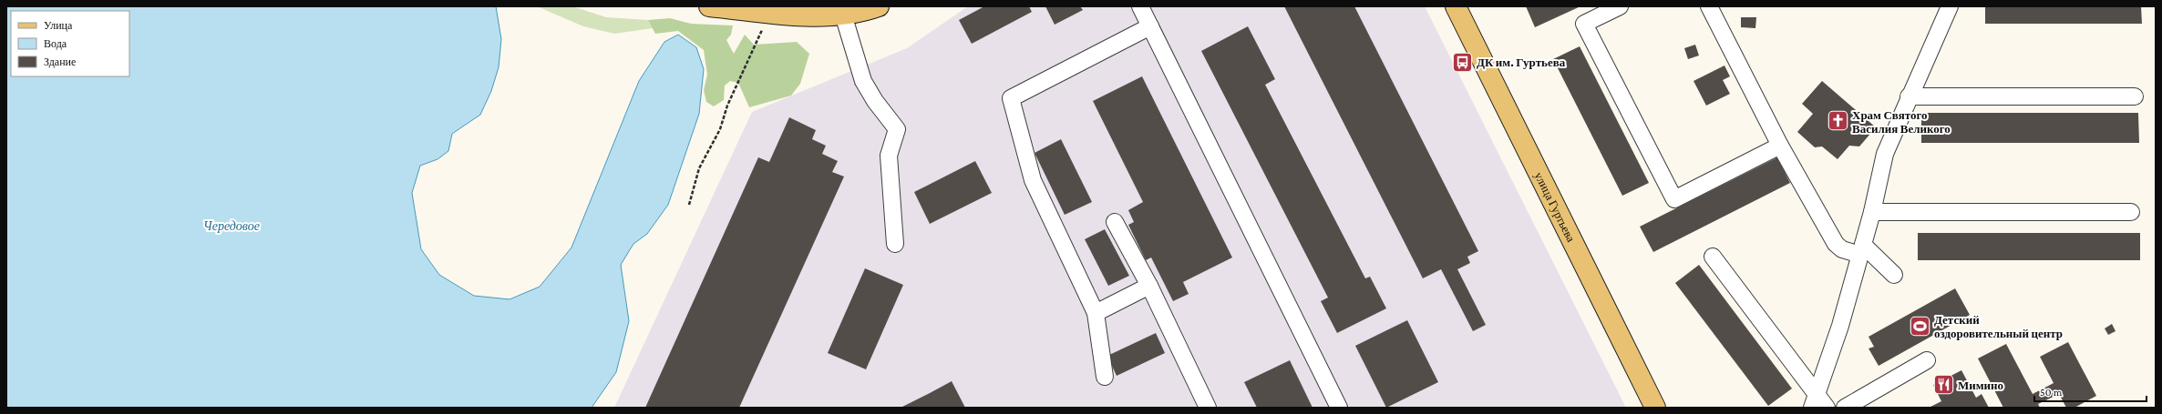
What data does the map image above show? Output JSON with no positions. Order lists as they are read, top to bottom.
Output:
{
  "streets": {
    "main road": ["улица Гуртьева"]
  },
  "water": ["Чередовое"],
  "places": {
    "bus stop": ["ДК им. Гуртьева"],
    "church": ["Храм Святого Василия Великого"],
    "sports": ["Детский оздоровительный центр"],
    "restaurant": ["Мимино"]
  },
  "legend": ["Улица", "Вода", "Здание"],
  "scale_bar": "50 m"
}
